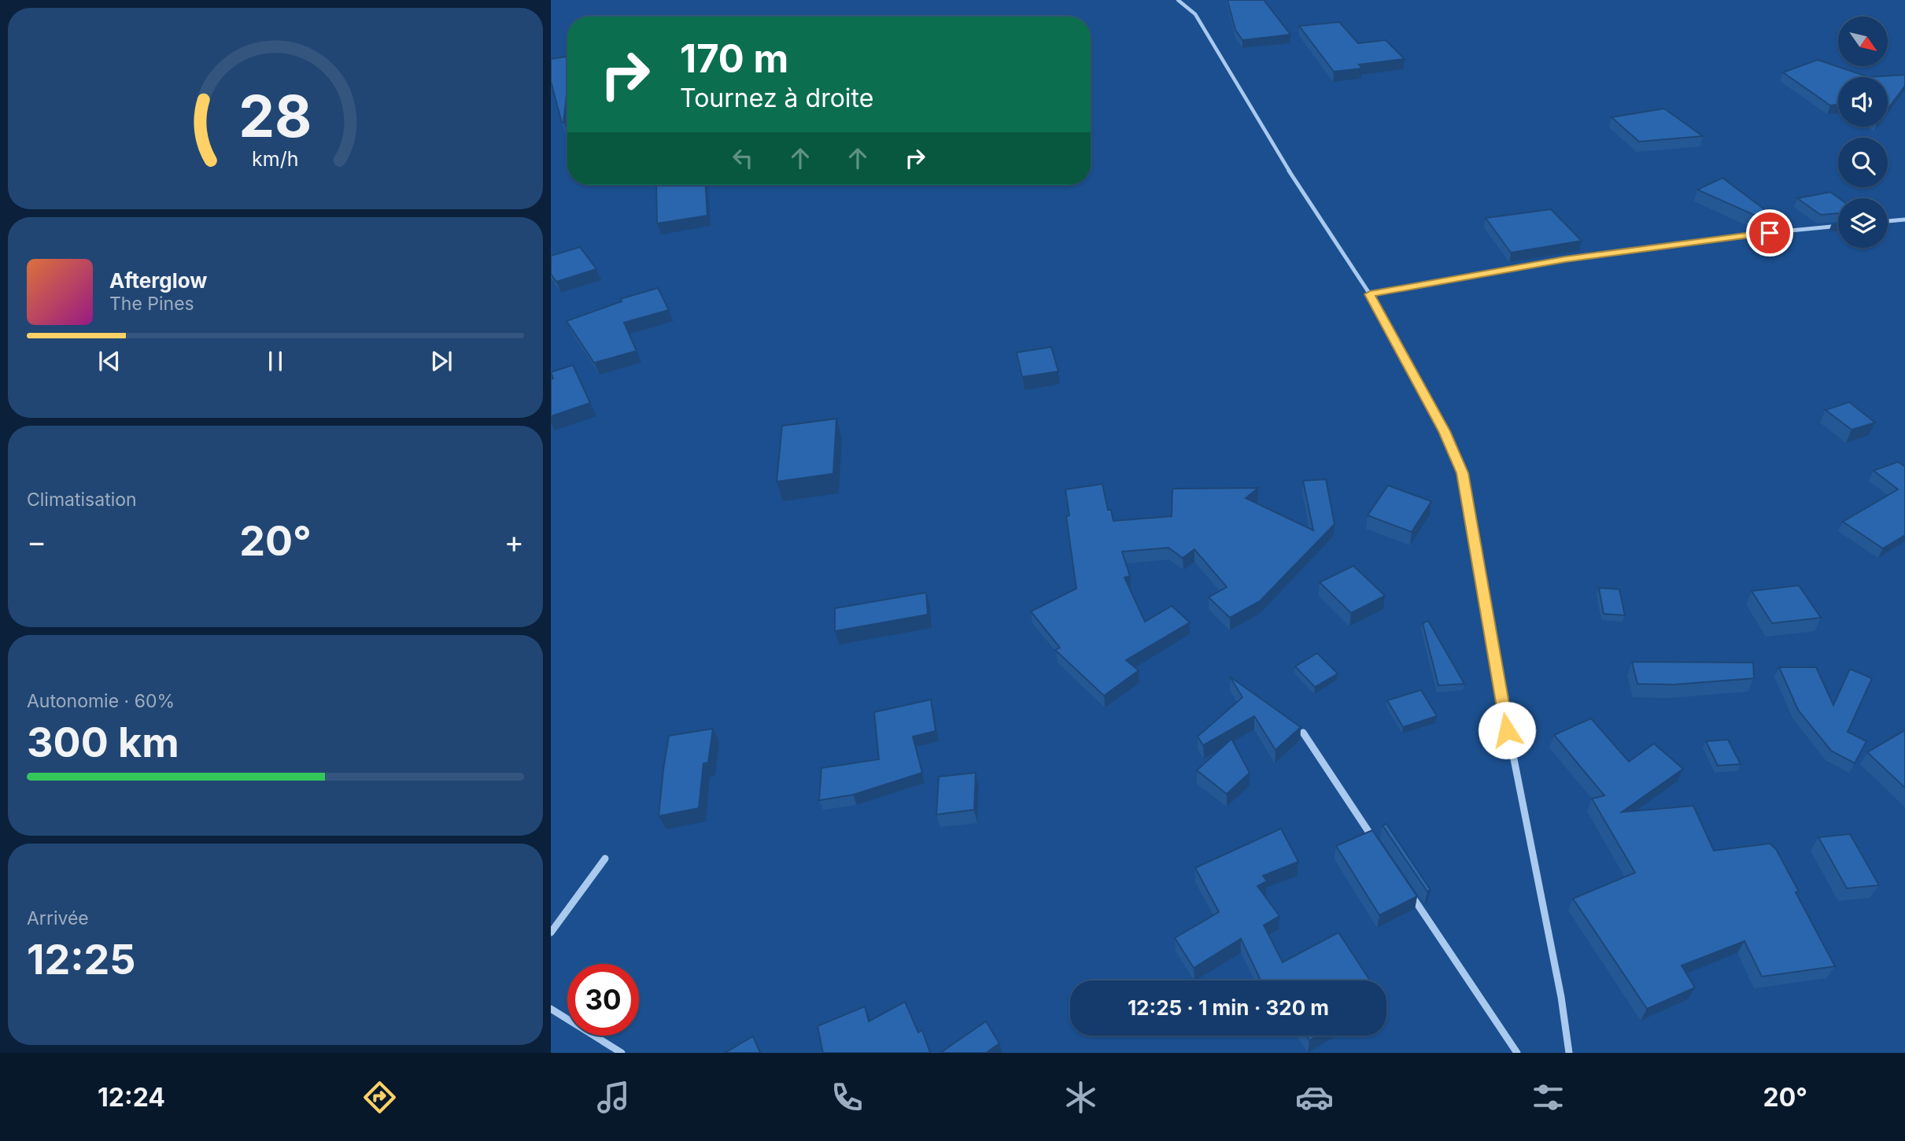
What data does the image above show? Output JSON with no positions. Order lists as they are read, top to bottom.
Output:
{
  "north": "bottom right",
  "page": {
    "turn": ["170 m", "Tournez à droite"],
    "song": ["Afterglow", "The Pines"],
    "tile": [
      "Climatisation",
      ["Autonomie · 60%", "300 km"],
      ["Arrivée", "12:25"]
    ],
    "heat": ["−", "20°", "+"],
    "limit": "30",
    "trip": "12:25 · 1 min · 320 m",
    "tabs": ["12:24", "20°"],
    "gauge": ["28", "km/h"]
  }
}
